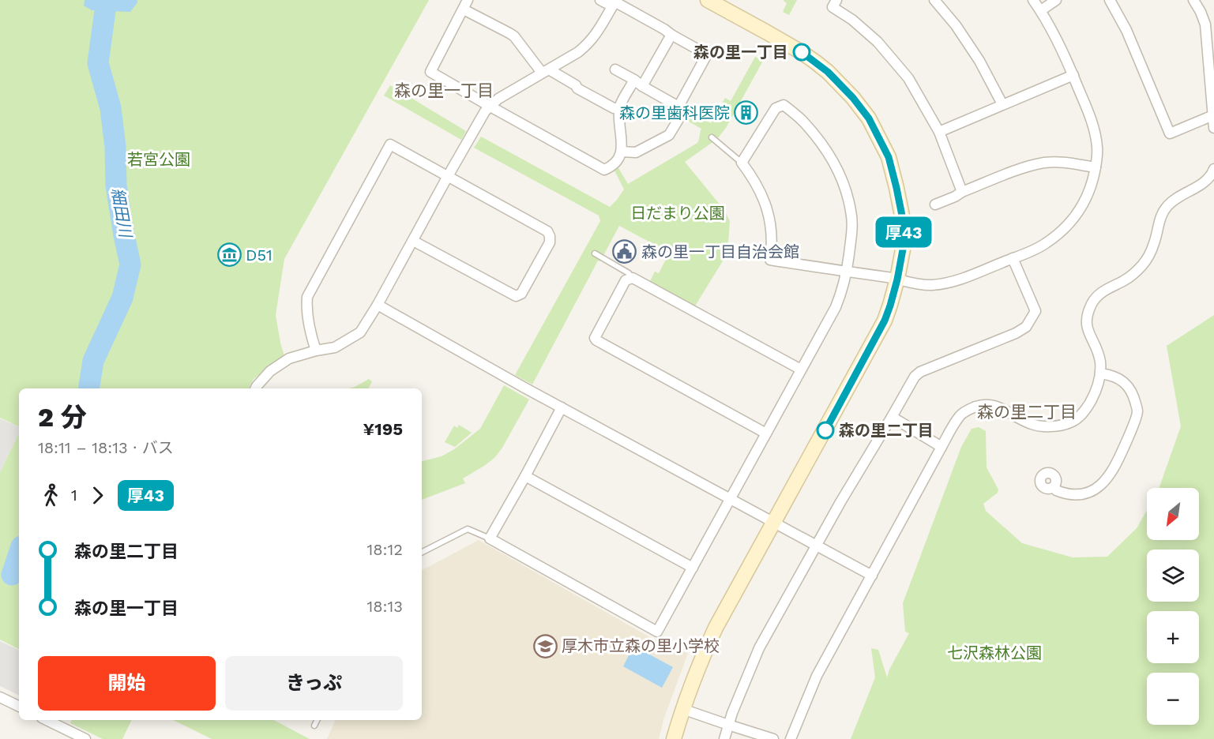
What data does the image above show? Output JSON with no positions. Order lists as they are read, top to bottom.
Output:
{
  "districts": ["森の里一丁目", "森の里二丁目"],
  "water": ["細田川"],
  "parks": ["若宮公園", "日だまり公園", "七沢森林公園"],
  "places": {
    "other": ["森の里一丁目", "森の里二丁目"],
    "building": ["森の里歯科医院"],
    "public building": ["森の里一丁目自治会館"],
    "museum": ["D51"],
    "school or university": ["厚木市立森の里小学校"]
  },
  "lines": ["bus line 厚43"],
  "north": "bottom left",
  "page": {
    "on_map": "厚43",
    "heading": ["2 分", "18:11 – 18:13 · バス", "¥195"],
    "legs": ["1", "厚43"],
    "map_buttons": ["+", "−"],
    "list": [
      {
        "name": "森の里二丁目",
        "value": "18:12"
      },
      {
        "name": "森の里一丁目",
        "value": "18:13"
      }
    ],
    "buttons": ["開始", "きっぷ"]
  }
}
